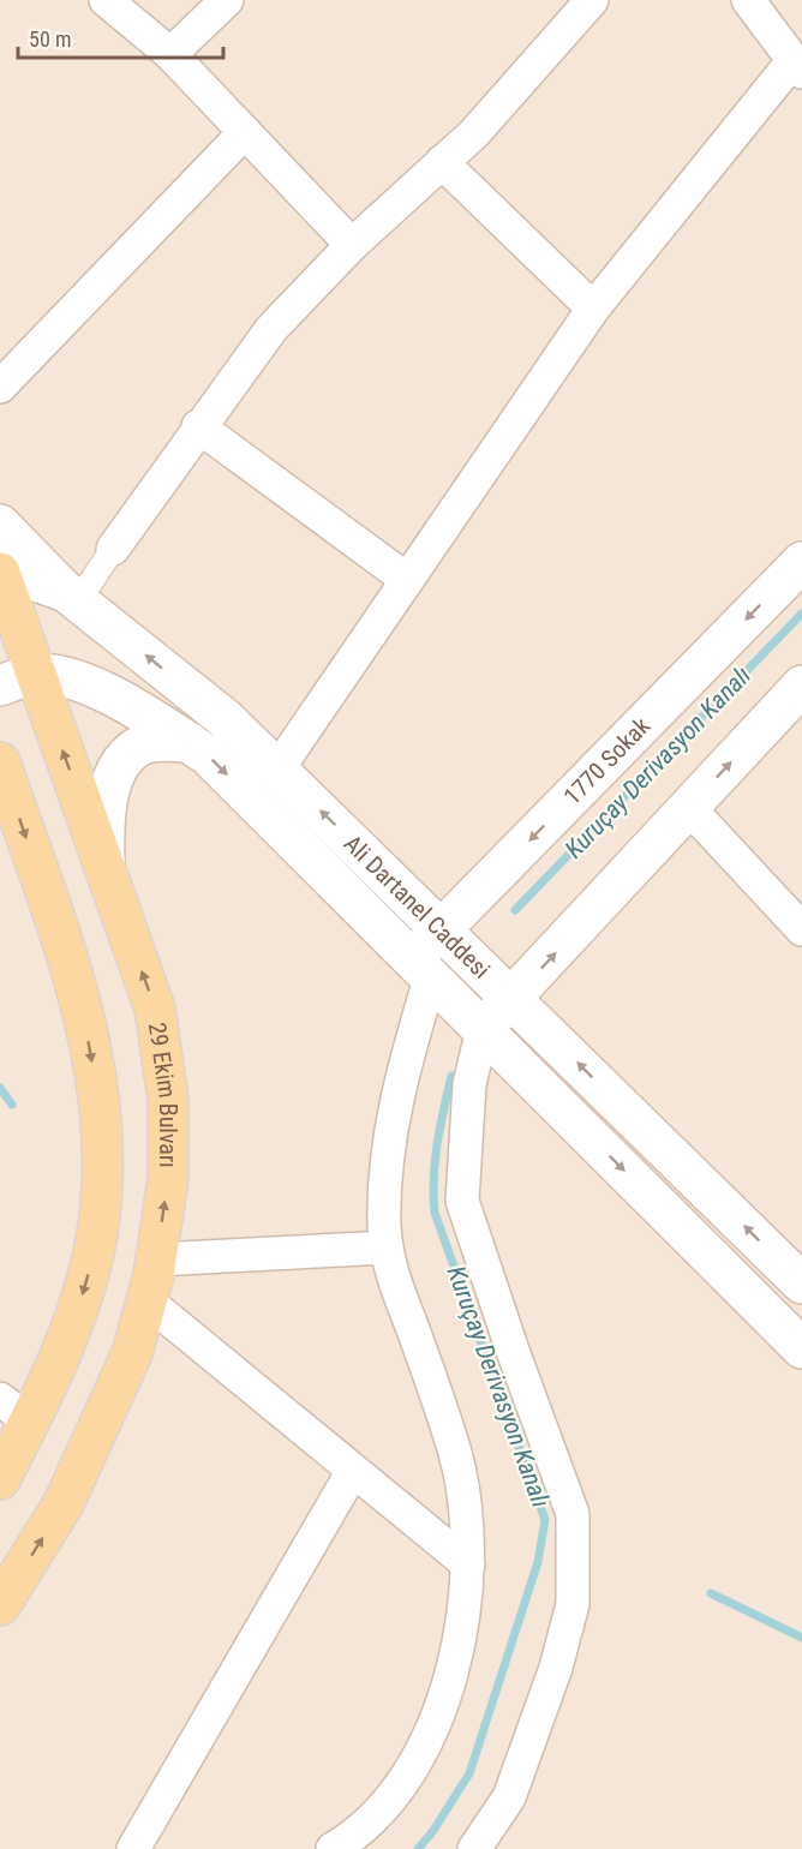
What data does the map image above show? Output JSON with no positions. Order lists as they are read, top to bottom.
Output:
{
  "streets": {
    "main road": ["1770 Sokak", "Ali Dartanel Caddesi", "29 Ekim Bulvarı"]
  },
  "crossings": [
    ["1770 Sokak", "Ali Dartanel Caddesi"],
    ["Ali Dartanel Caddesi", "29 Ekim Bulvarı"]
  ],
  "water": ["Kuruçay Derivasyon Kanalı"],
  "scale_bar": "50 m"
}
